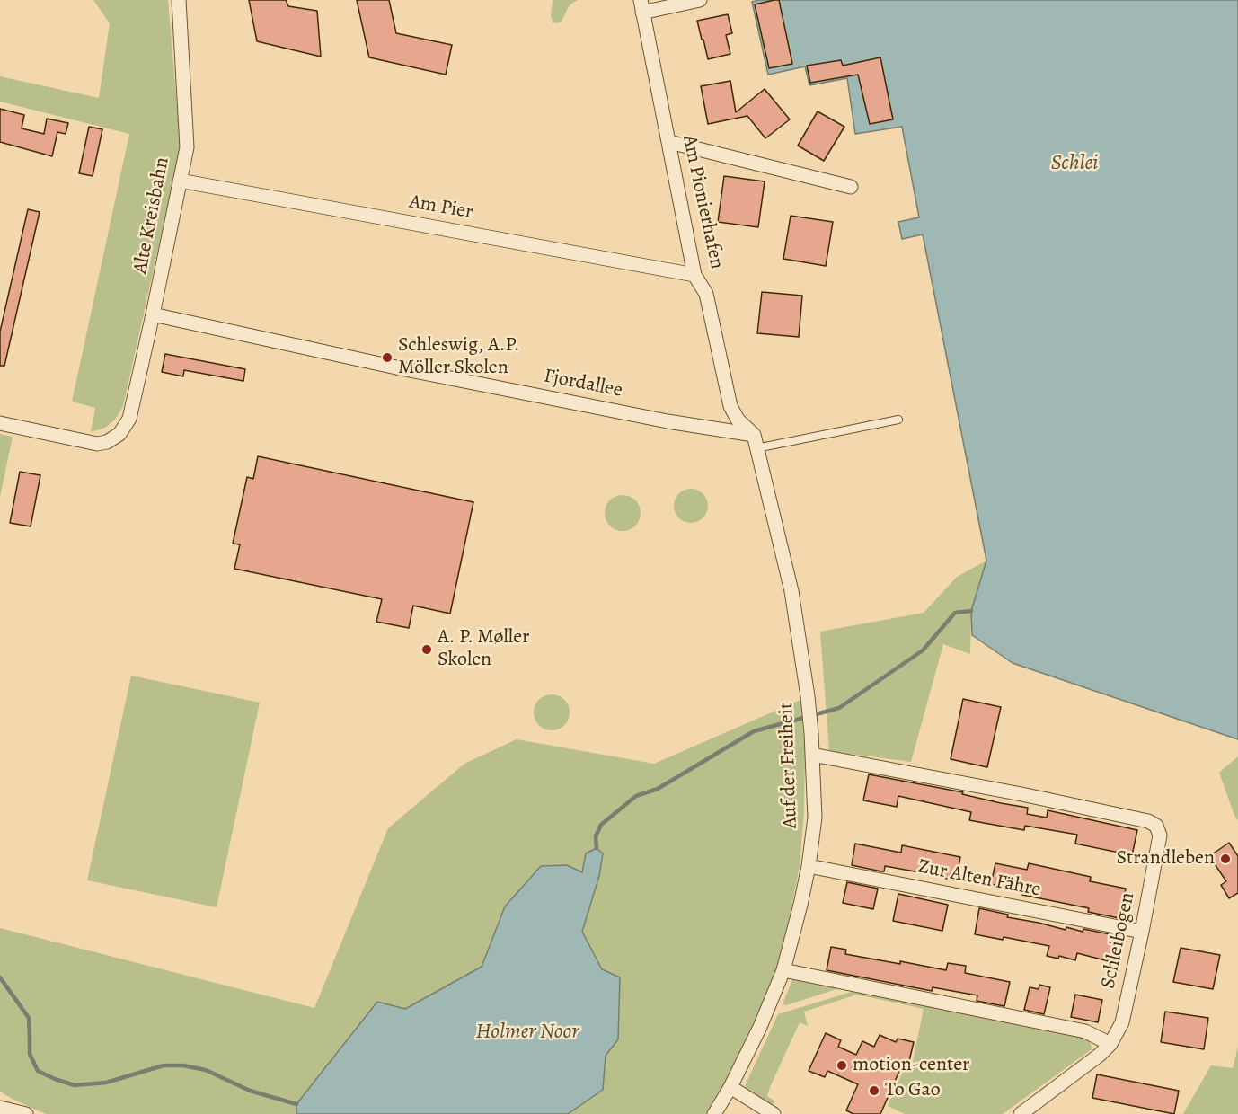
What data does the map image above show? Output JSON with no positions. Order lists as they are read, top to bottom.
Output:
{
  "streets": {
    "street": [
      "Am Pionierhafen",
      "Am Pier",
      "Alte Kreisbahn",
      "Fjordallee",
      "Auf der Freiheit",
      "Zur Alten Fähre",
      "Schleibogen"
    ]
  },
  "crossings": [
    ["Am Pionierhafen", "Am Pier"],
    ["Am Pionierhafen", "Fjordallee"],
    ["Am Pionierhafen", "Auf der Freiheit"],
    ["Am Pier", "Alte Kreisbahn"],
    ["Alte Kreisbahn", "Fjordallee"],
    ["Fjordallee", "Auf der Freiheit"],
    ["Auf der Freiheit", "Zur Alten Fähre"],
    ["Auf der Freiheit", "Schleibogen"],
    ["Zur Alten Fähre", "Schleibogen"]
  ],
  "water": ["Schlei", "Holmer Noor"],
  "places": [
    "Schleswig, A.P. Möller Skolen",
    "A. P. Møller Skolen",
    "Strandleben",
    "motion-center",
    "To Gao"
  ]
}
